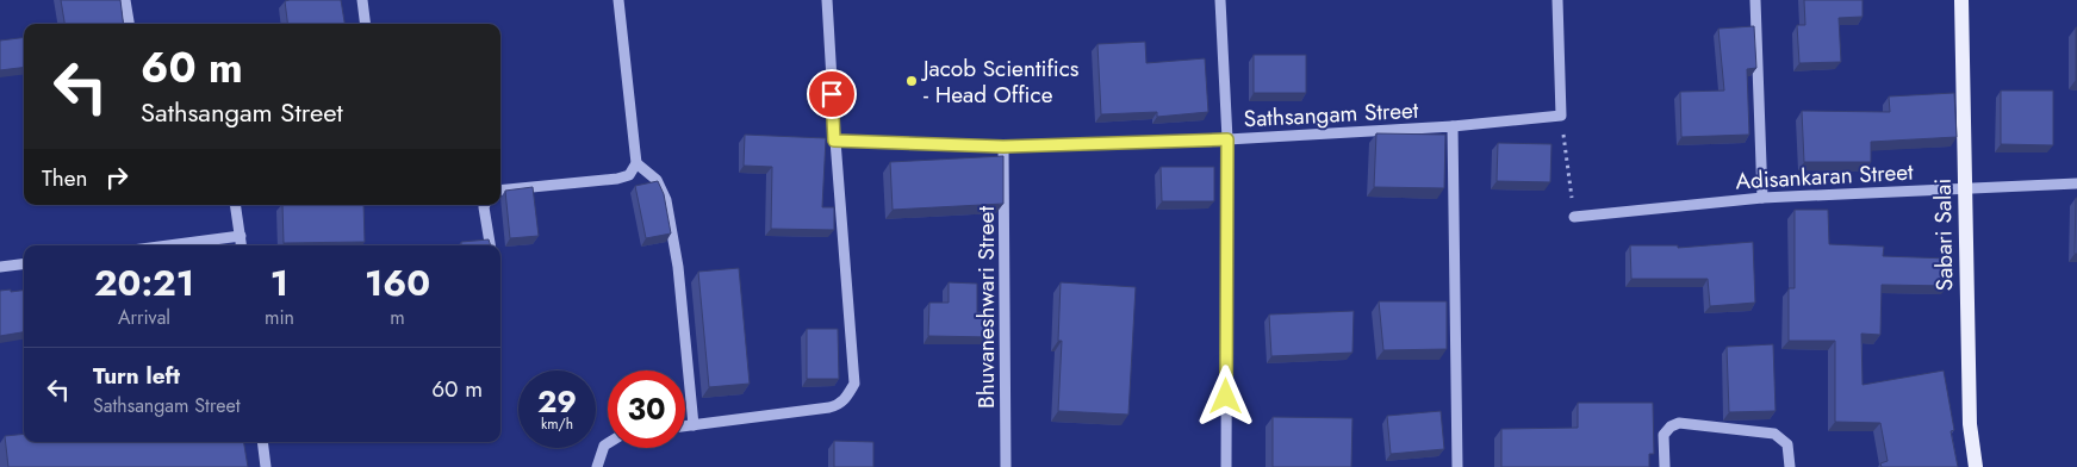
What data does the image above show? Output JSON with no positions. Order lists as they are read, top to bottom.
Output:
{
  "streets": {
    "main road": ["Sabari Salai"],
    "street": ["Sathsangam Street", "Adisankaran Street", "Bhuvaneshwari Street"]
  },
  "crossings": [
    ["Sathsangam Street", "Bhuvaneshwari Street"],
    ["Adisankaran Street", "Sabari Salai"]
  ],
  "places": ["Jacob Scientifics - Head Office"],
  "page": {
    "turn": ["60 m", "Sathsangam Street"],
    "then": "Then",
    "eta": [
      "20:21",
      "Arrival",
      "1",
      "min",
      "160",
      "m"
    ],
    "list": [
      {
        "name": "Turn left",
        "note": "Sathsangam Street",
        "value": "60 m"
      }
    ],
    "speed": "29 km/h",
    "limit": "30"
  }
}
